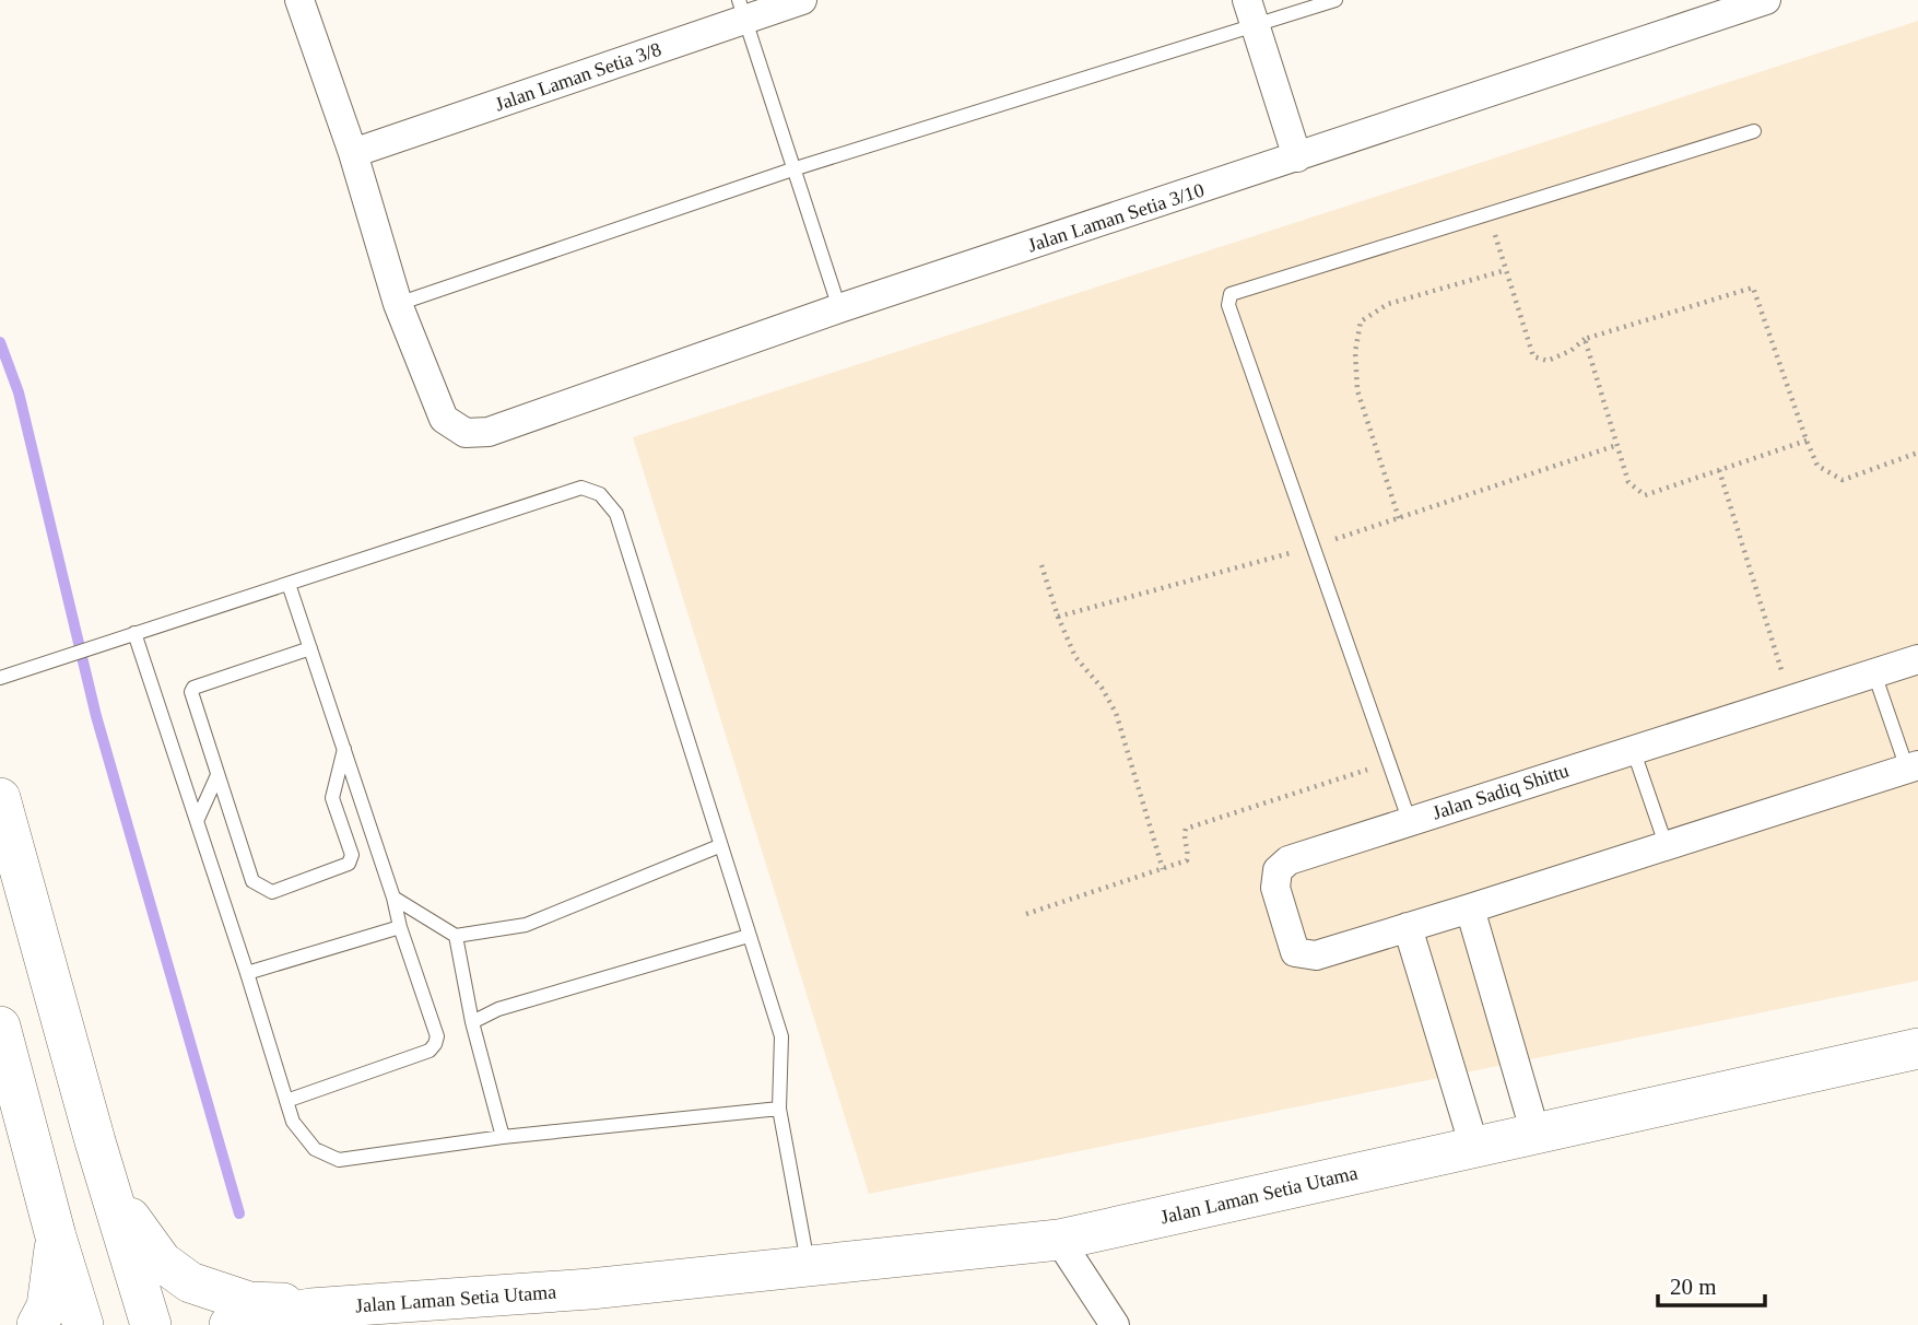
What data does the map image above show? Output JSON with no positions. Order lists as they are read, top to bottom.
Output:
{
  "streets": {
    "street": [
      "Jalan Laman Setia 3/8",
      "Jalan Laman Setia 3/10",
      "Jalan Sadiq Shittu",
      "Jalan Laman Setia Utama"
    ]
  },
  "scale_bar": "20 m"
}
